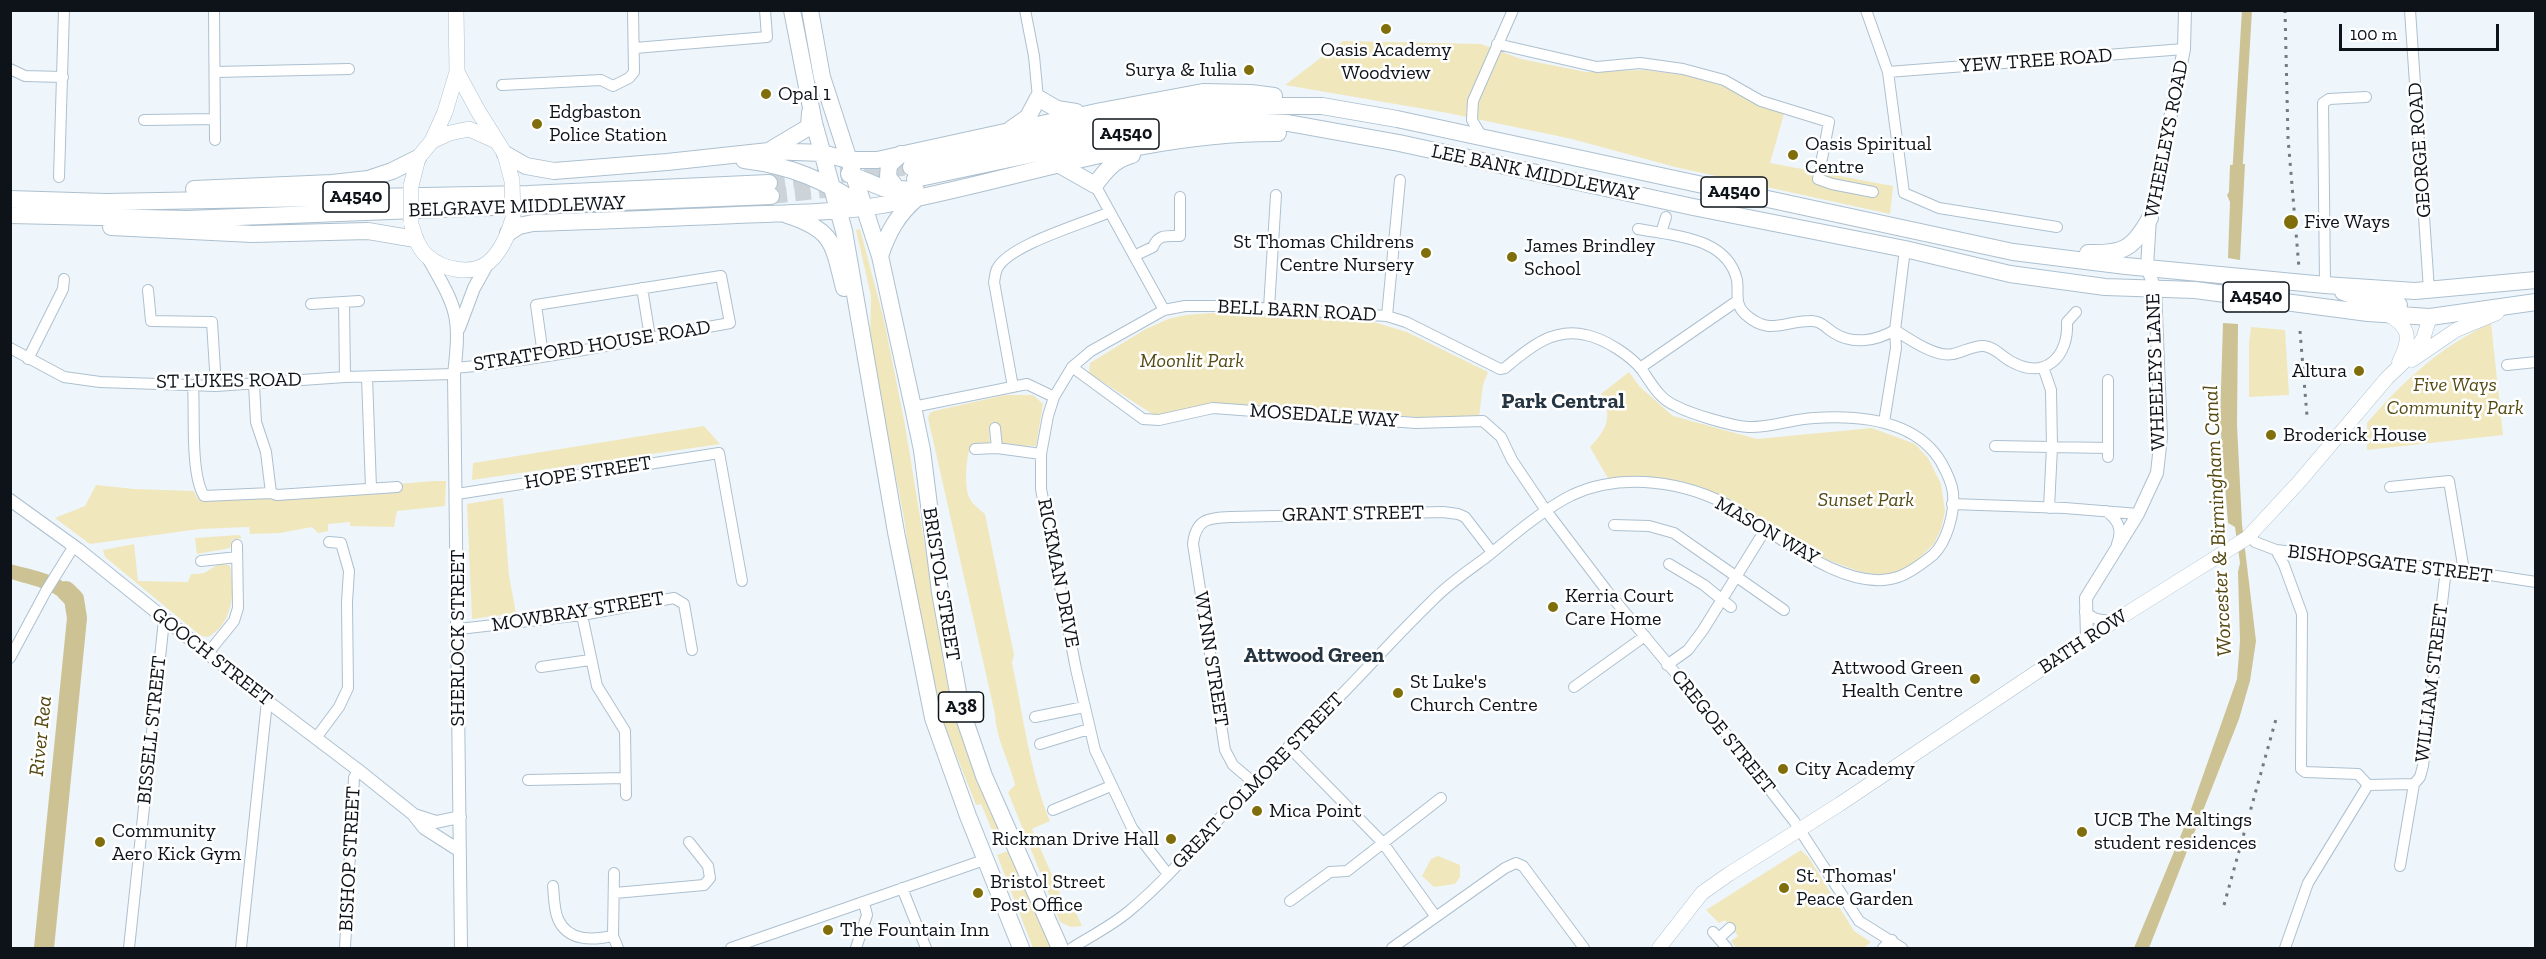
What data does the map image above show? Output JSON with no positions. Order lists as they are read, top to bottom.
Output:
{
  "streets": {
    "highway": [
      "A4540",
      "LEE BANK MIDDLEWAY",
      "BELGRAVE MIDDLEWAY",
      "BRISTOL STREET",
      "A38"
    ],
    "main road": ["BATH ROW"],
    "street": [
      "YEW TREE ROAD",
      "WHEELEYS ROAD",
      "GEORGE ROAD",
      "BELL BARN ROAD",
      "STRATFORD HOUSE ROAD",
      "WHEELEYS LANE",
      "ST LUKES ROAD",
      "MOSEDALE WAY",
      "HOPE STREET",
      "GRANT STREET",
      "MASON WAY",
      "BISHOPSGATE STREET",
      "RICKMAN DRIVE",
      "MOWBRAY STREET",
      "SHERLOCK STREET",
      "GOOCH STREET",
      "WYNN STREET",
      "WILLIAM STREET",
      "BISSELL STREET",
      "CREGOE STREET",
      "GREAT COLMORE STREET",
      "BISHOP STREET"
    ]
  },
  "crossings": [
    ["YEW TREE ROAD", "WHEELEYS ROAD"],
    ["A4540", "WHEELEYS ROAD"],
    ["A4540", "GEORGE ROAD"],
    ["A4540", "LEE BANK MIDDLEWAY"],
    ["A4540", "WHEELEYS LANE"],
    ["A4540", "BATH ROW"],
    ["WHEELEYS ROAD", "LEE BANK MIDDLEWAY"],
    ["WHEELEYS ROAD", "WHEELEYS LANE"],
    ["LEE BANK MIDDLEWAY", "WHEELEYS LANE"],
    ["BELL BARN ROAD", "MOSEDALE WAY"],
    ["BELL BARN ROAD", "RICKMAN DRIVE"],
    ["STRATFORD HOUSE ROAD", "ST LUKES ROAD"],
    ["STRATFORD HOUSE ROAD", "SHERLOCK STREET"],
    ["WHEELEYS LANE", "BATH ROW"],
    ["ST LUKES ROAD", "SHERLOCK STREET"],
    ["MOSEDALE WAY", "MASON WAY"],
    ["MOSEDALE WAY", "CREGOE STREET"],
    ["MOSEDALE WAY", "GREAT COLMORE STREET"],
    ["HOPE STREET", "SHERLOCK STREET"],
    ["GRANT STREET", "WYNN STREET"],
    ["GRANT STREET", "GREAT COLMORE STREET"],
    ["MASON WAY", "CREGOE STREET"],
    ["MASON WAY", "GREAT COLMORE STREET"],
    ["BISHOPSGATE STREET", "BATH ROW"],
    ["BISHOPSGATE STREET", "WILLIAM STREET"],
    ["RICKMAN DRIVE", "GREAT COLMORE STREET"],
    ["BRISTOL STREET", "A38"],
    ["MOWBRAY STREET", "SHERLOCK STREET"],
    ["SHERLOCK STREET", "GOOCH STREET"],
    ["BATH ROW", "CREGOE STREET"],
    ["GOOCH STREET", "BISSELL STREET"],
    ["GOOCH STREET", "BISHOP STREET"],
    ["WYNN STREET", "GREAT COLMORE STREET"],
    ["CREGOE STREET", "GREAT COLMORE STREET"]
  ],
  "districts": ["Park Central", "Attwood Green"],
  "water": ["Worcester & Birmingham Canal", "River Rea"],
  "parks": ["Moonlit Park", "Five Ways Community Park", "Sunset Park"],
  "places": [
    "Oasis Academy Woodview",
    "Surya & Iulia",
    "Opal 1",
    "Edgbaston Police Station",
    "Oasis Spiritual Centre",
    "Five Ways",
    "St Thomas Childrens Centre Nursery",
    "James Brindley School",
    "Altura",
    "Broderick House",
    "Kerria Court Care Home",
    "Attwood Green Health Centre",
    "St Luke's Church Centre",
    "City Academy",
    "Mica Point",
    "UCB The Maltings student residences",
    "Rickman Drive Hall",
    "Community Aero Kick Gym",
    "St. Thomas' Peace Garden",
    "Bristol Street Post Office",
    "The Fountain Inn"
  ],
  "scale_bar": "100 m"
}
